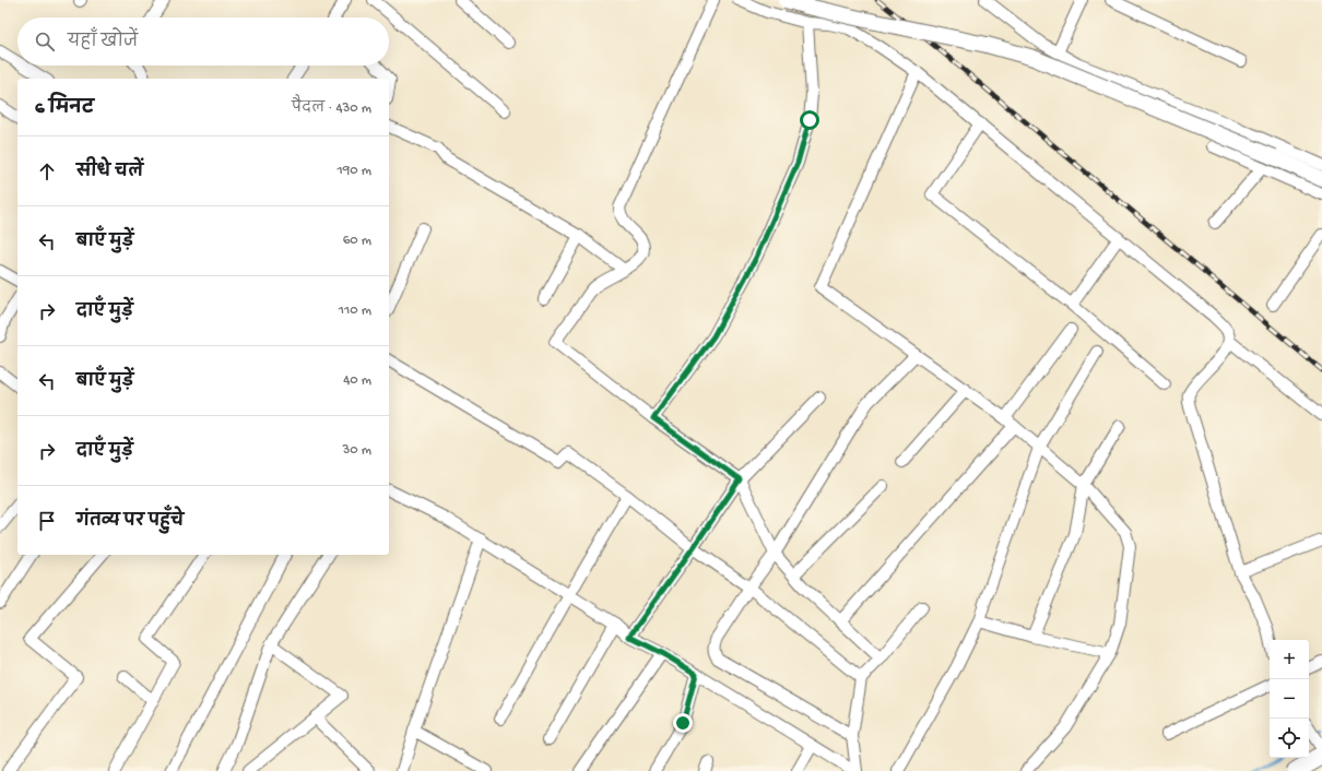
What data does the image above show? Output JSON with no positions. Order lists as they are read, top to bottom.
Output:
{
  "page": {
    "search": "यहाँ खोजें",
    "heading": ["6 मिनट", "पैदल · 430 m"],
    "list": [
      ["सीधे चलें", "190 m"],
      ["बाएँ मुड़ें", "60 m"],
      ["दाएँ मुड़ें", "110 m"],
      ["बाएँ मुड़ें", "40 m"],
      ["दाएँ मुड़ें", "30 m"],
      "गंतव्य पर पहुँचे"
    ],
    "map_buttons": ["+", "−"]
  }
}
